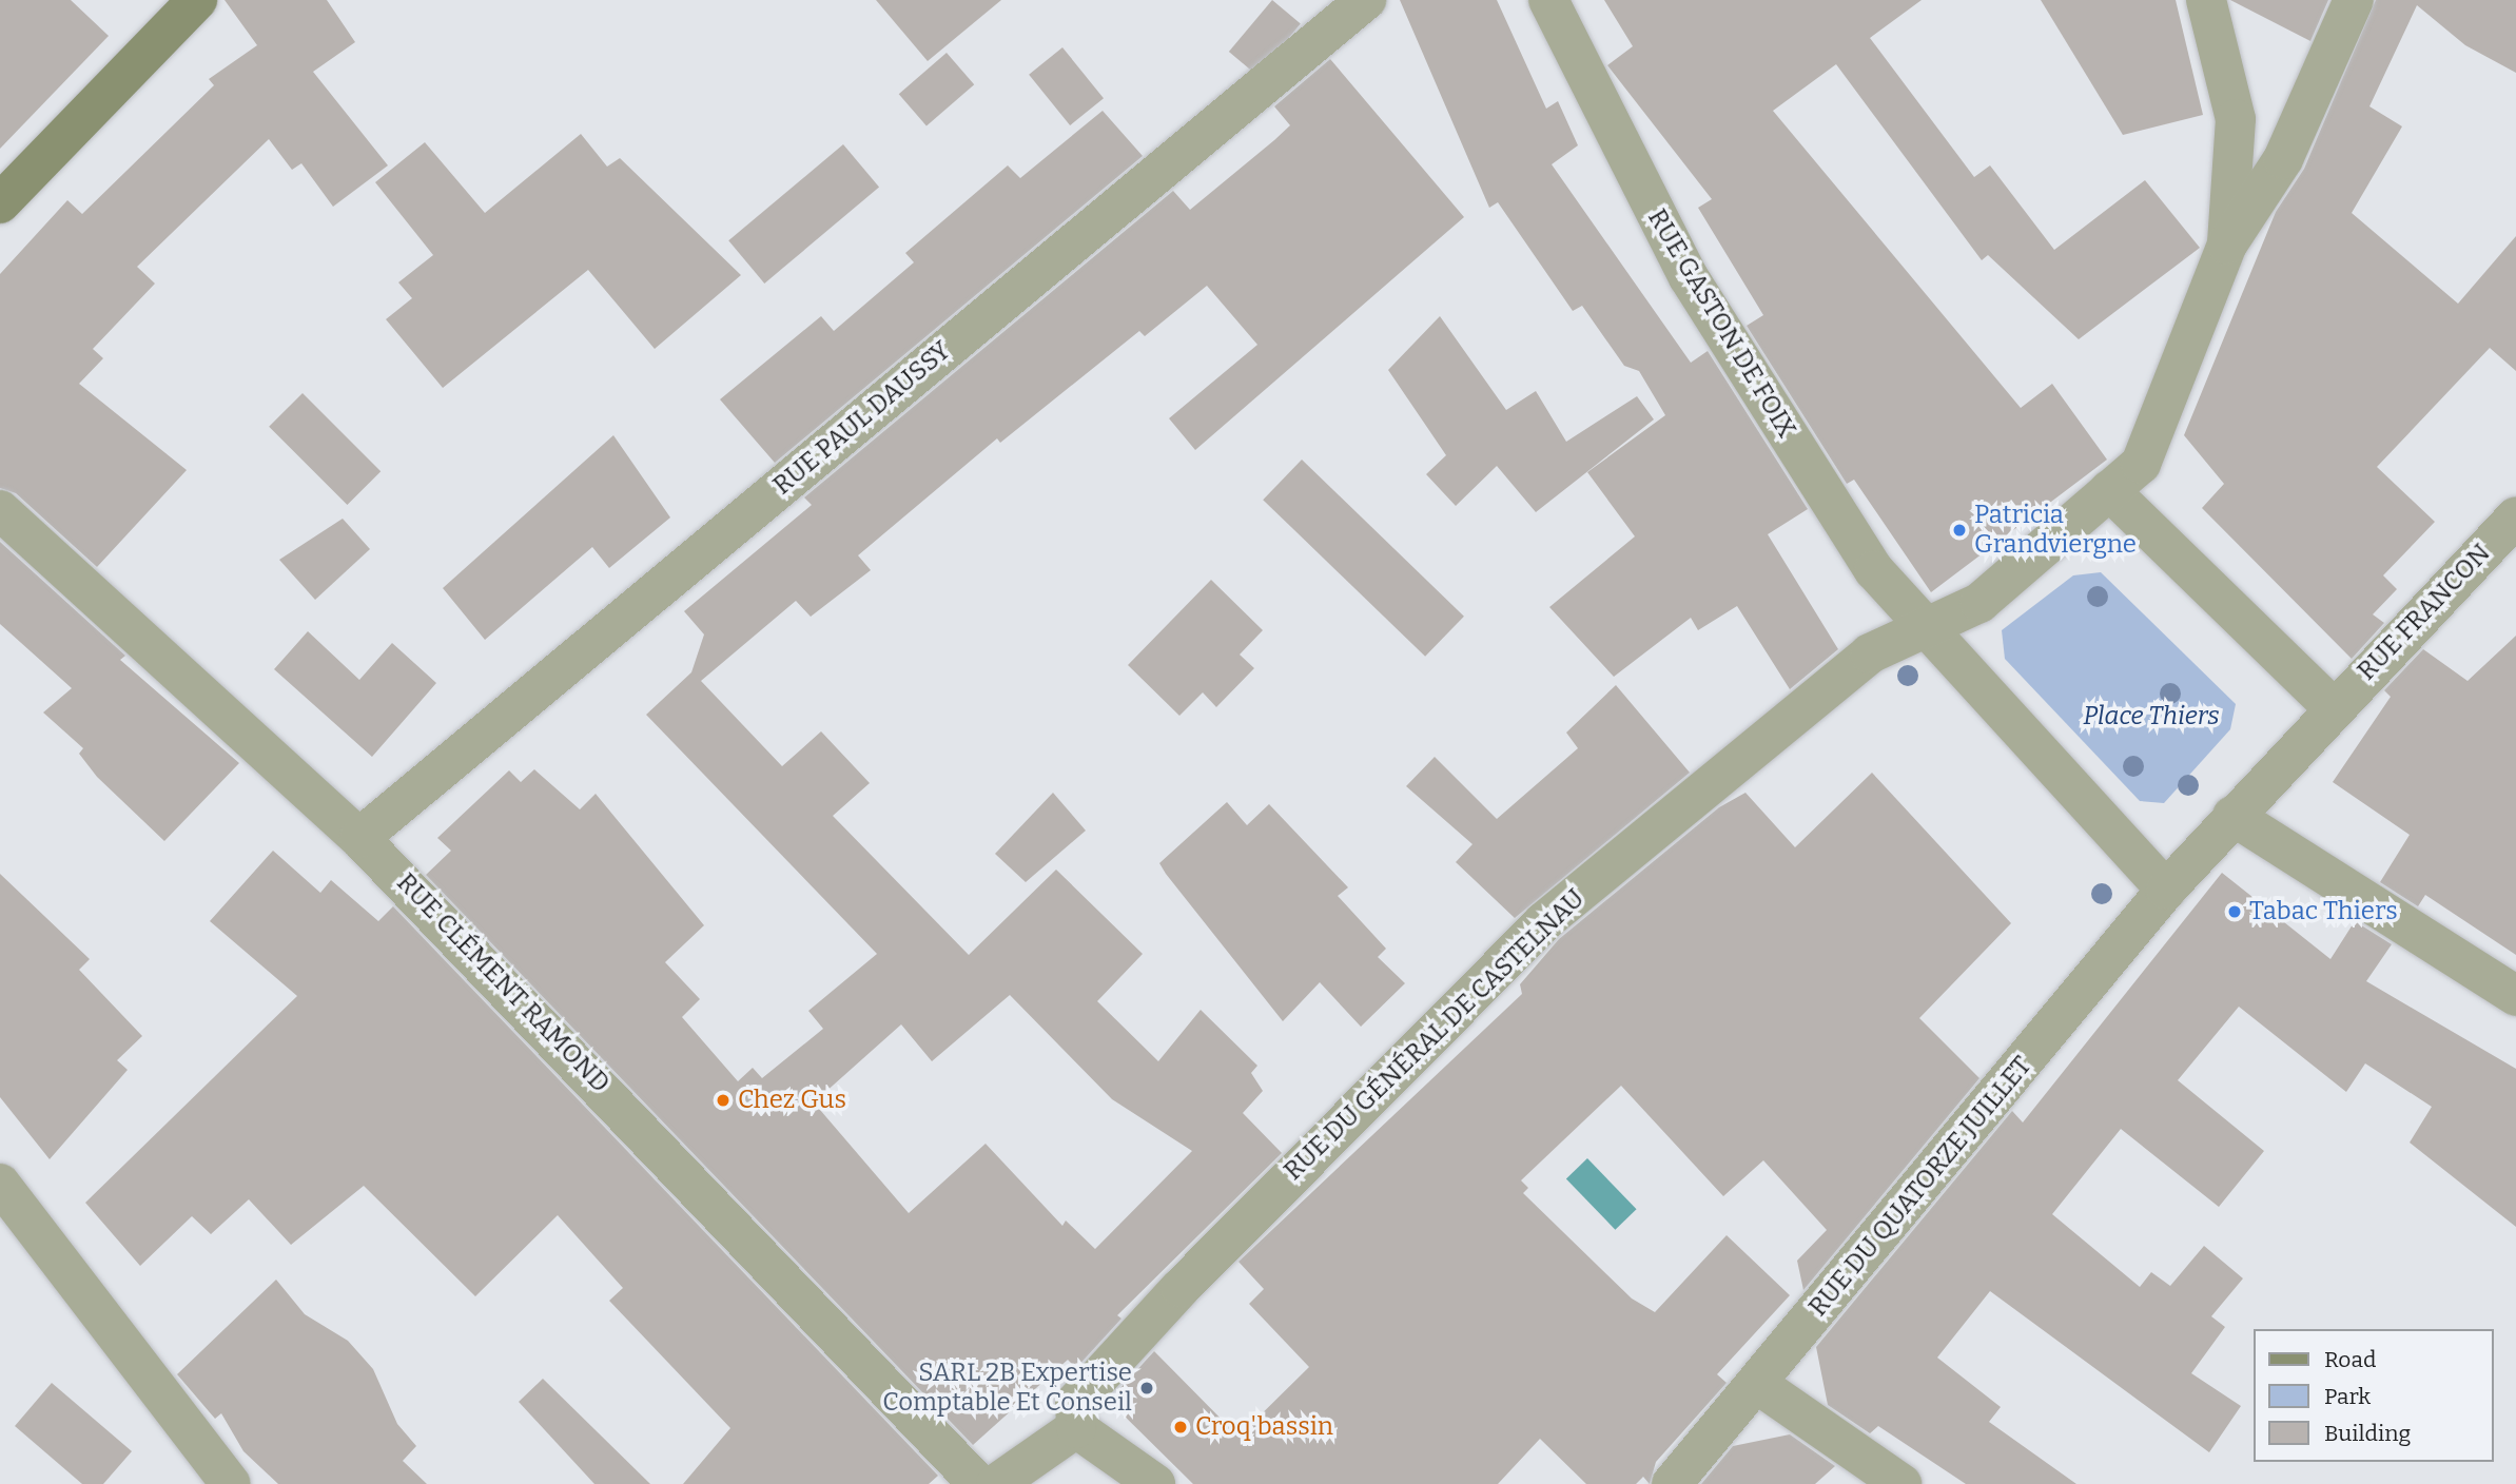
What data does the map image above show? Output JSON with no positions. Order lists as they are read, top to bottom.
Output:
{
  "streets": {
    "street": [
      "RUE GASTON DE FOIX",
      "RUE PAUL DAUSSY",
      "RUE FRANCON",
      "RUE CLÉMENT RAMOND",
      "RUE DU GÉNÉRAL DE CASTELNAU",
      "RUE DU QUATORZE JUILLET"
    ]
  },
  "crossings": [
    ["RUE GASTON DE FOIX", "RUE DU GÉNÉRAL DE CASTELNAU"],
    ["RUE PAUL DAUSSY", "RUE CLÉMENT RAMOND"]
  ],
  "parks": ["Place Thiers"],
  "places": [
    "Patricia Grandviergne",
    "Tabac Thiers",
    "Chez Gus",
    "SARL 2B Expertise Comptable Et Conseil",
    "Croq'bassin"
  ],
  "legend": ["Road", "Park", "Building"]
}
